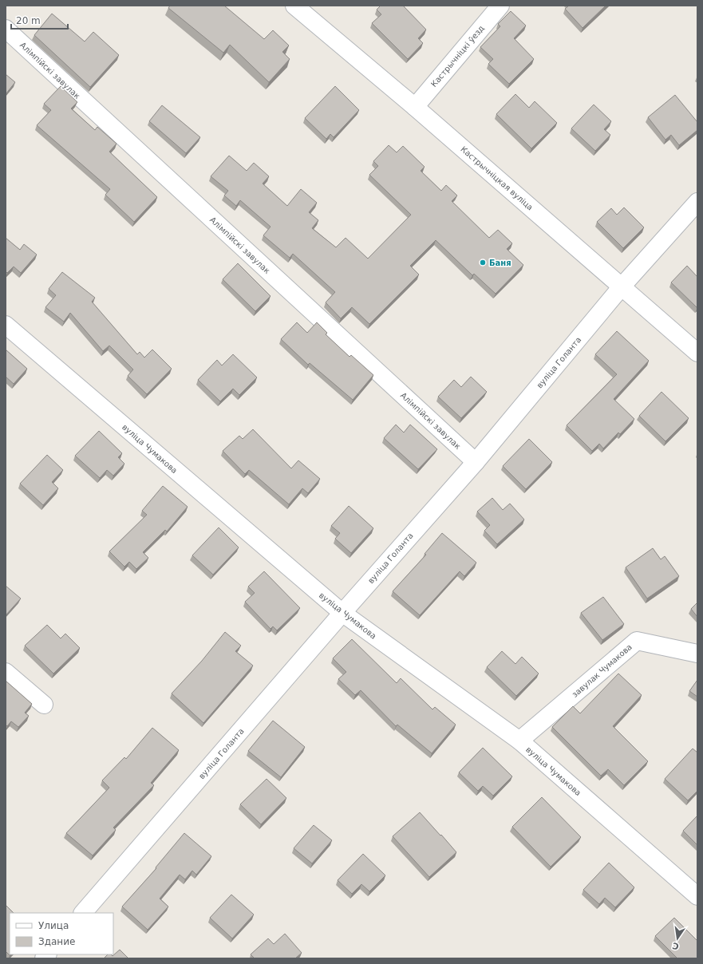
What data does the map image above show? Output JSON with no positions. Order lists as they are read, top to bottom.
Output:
{
  "streets": {
    "street": [
      "Кастрычніцкі ўезд",
      "Алімпійскі завулак",
      "Кастрычніцкая вуліца",
      "вуліца Голанта",
      "вуліца Чумакова",
      "завулак Чумакова"
    ]
  },
  "crossings": [
    ["Кастрычніцкі ўезд", "Кастрычніцкая вуліца"],
    ["Алімпійскі завулак", "вуліца Голанта"],
    ["Кастрычніцкая вуліца", "вуліца Голанта"],
    ["вуліца Голанта", "вуліца Чумакова"],
    ["вуліца Чумакова", "завулак Чумакова"]
  ],
  "places": ["Баня"],
  "legend": ["Улица", "Здание"],
  "scale_bar": "20 m",
  "north": "bottom"
}
